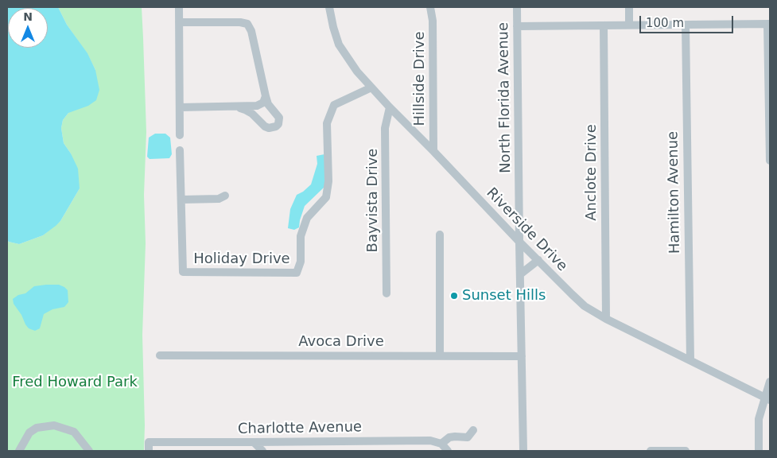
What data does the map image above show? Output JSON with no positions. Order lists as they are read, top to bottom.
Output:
{
  "streets": {
    "street": [
      "Hillside Drive",
      "North Florida Avenue",
      "Anclote Drive",
      "Hamilton Avenue",
      "Bayvista Drive",
      "Riverside Drive",
      "Holiday Drive",
      "Avoca Drive",
      "Charlotte Avenue"
    ]
  },
  "crossings": [
    ["Hillside Drive", "Riverside Drive"],
    ["North Florida Avenue", "Riverside Drive"],
    ["North Florida Avenue", "Avoca Drive"],
    ["Anclote Drive", "Riverside Drive"],
    ["Hamilton Avenue", "Riverside Drive"],
    ["Bayvista Drive", "Riverside Drive"],
    ["Riverside Drive", "Holiday Drive"]
  ],
  "parks": ["Fred Howard Park"],
  "places": ["Sunset Hills"],
  "scale_bar": "100 m",
  "north": "top"
}
